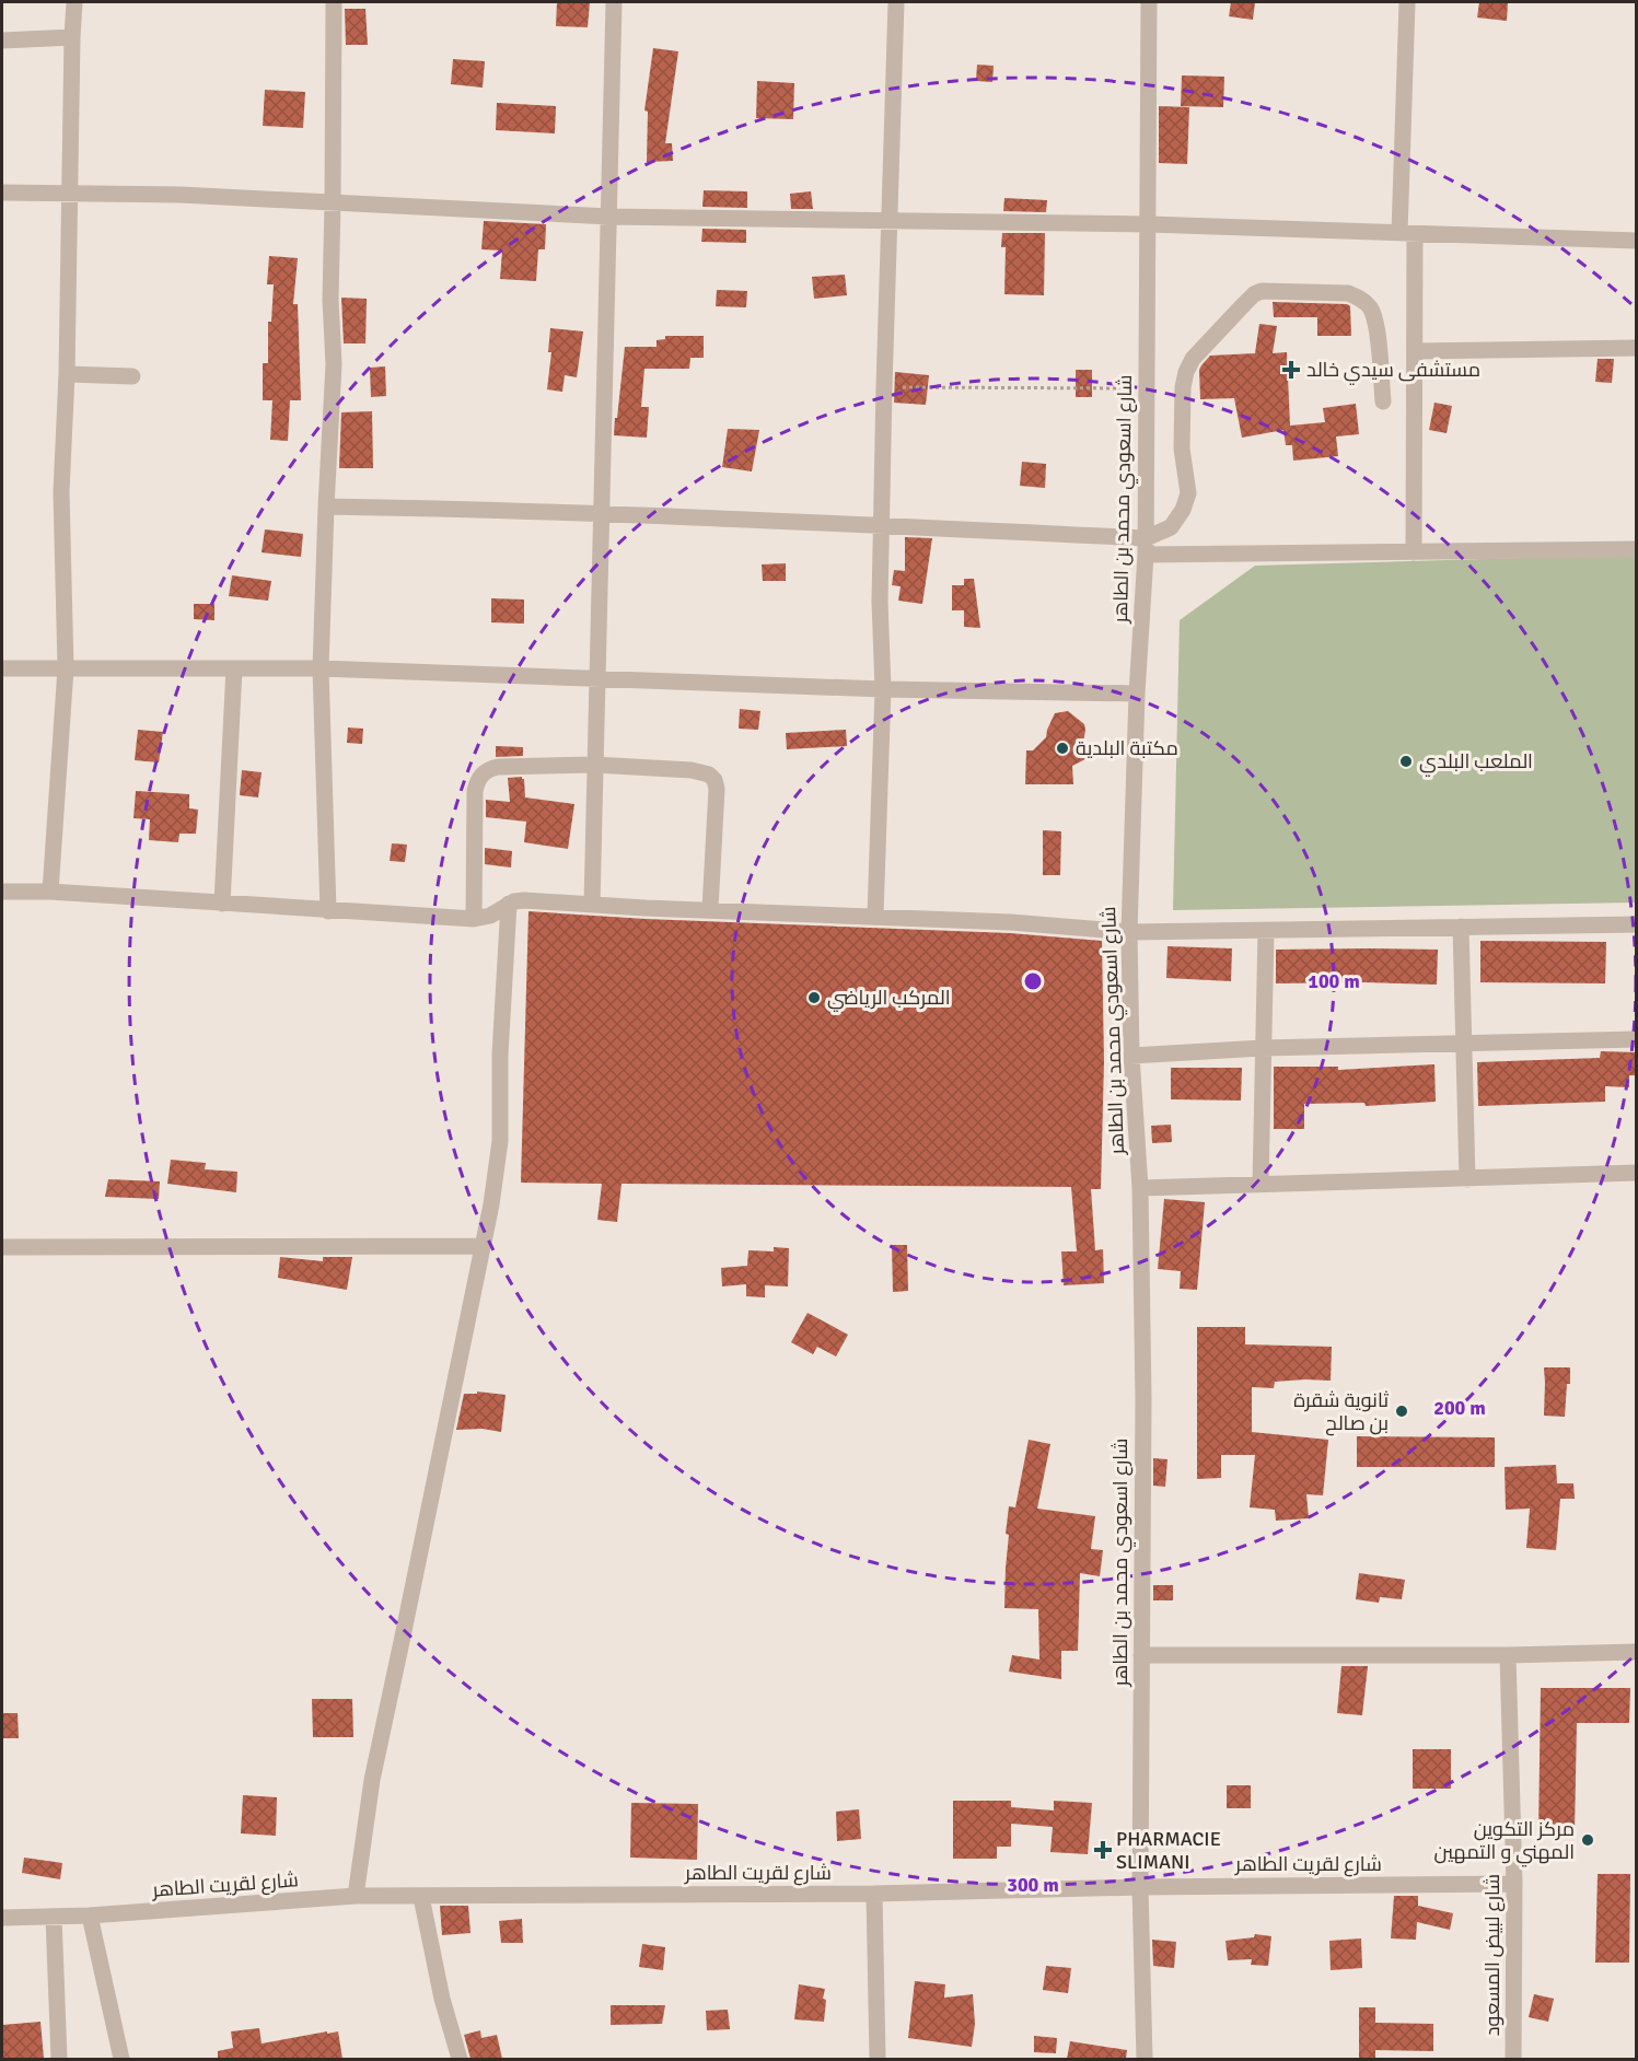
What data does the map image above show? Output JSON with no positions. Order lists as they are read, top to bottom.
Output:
{
  "streets": {
    "street": ["شارع اسعودي محمد بن الطاهر", "شارع لقريت الطاهر", "شارع لبيض المسعود"]
  },
  "crossings": [
    ["شارع اسعودي محمد بن الطاهر", "شارع لقريت الطاهر"],
    ["شارع لقريت الطاهر", "شارع لبيض المسعود"]
  ],
  "places": {
    "health": ["مستشفى سيدي خالد", "PHARMACIE SLIMANI"],
    "other": [
      "مكتبة البلدية",
      "الملعب البلدي",
      "المركب الرياضي",
      "ثانوية شقرة بن صالح",
      "مركز التكوين المهني و التمهين"
    ]
  },
  "rings": ["100 m", "200 m", "300 m"]
}
